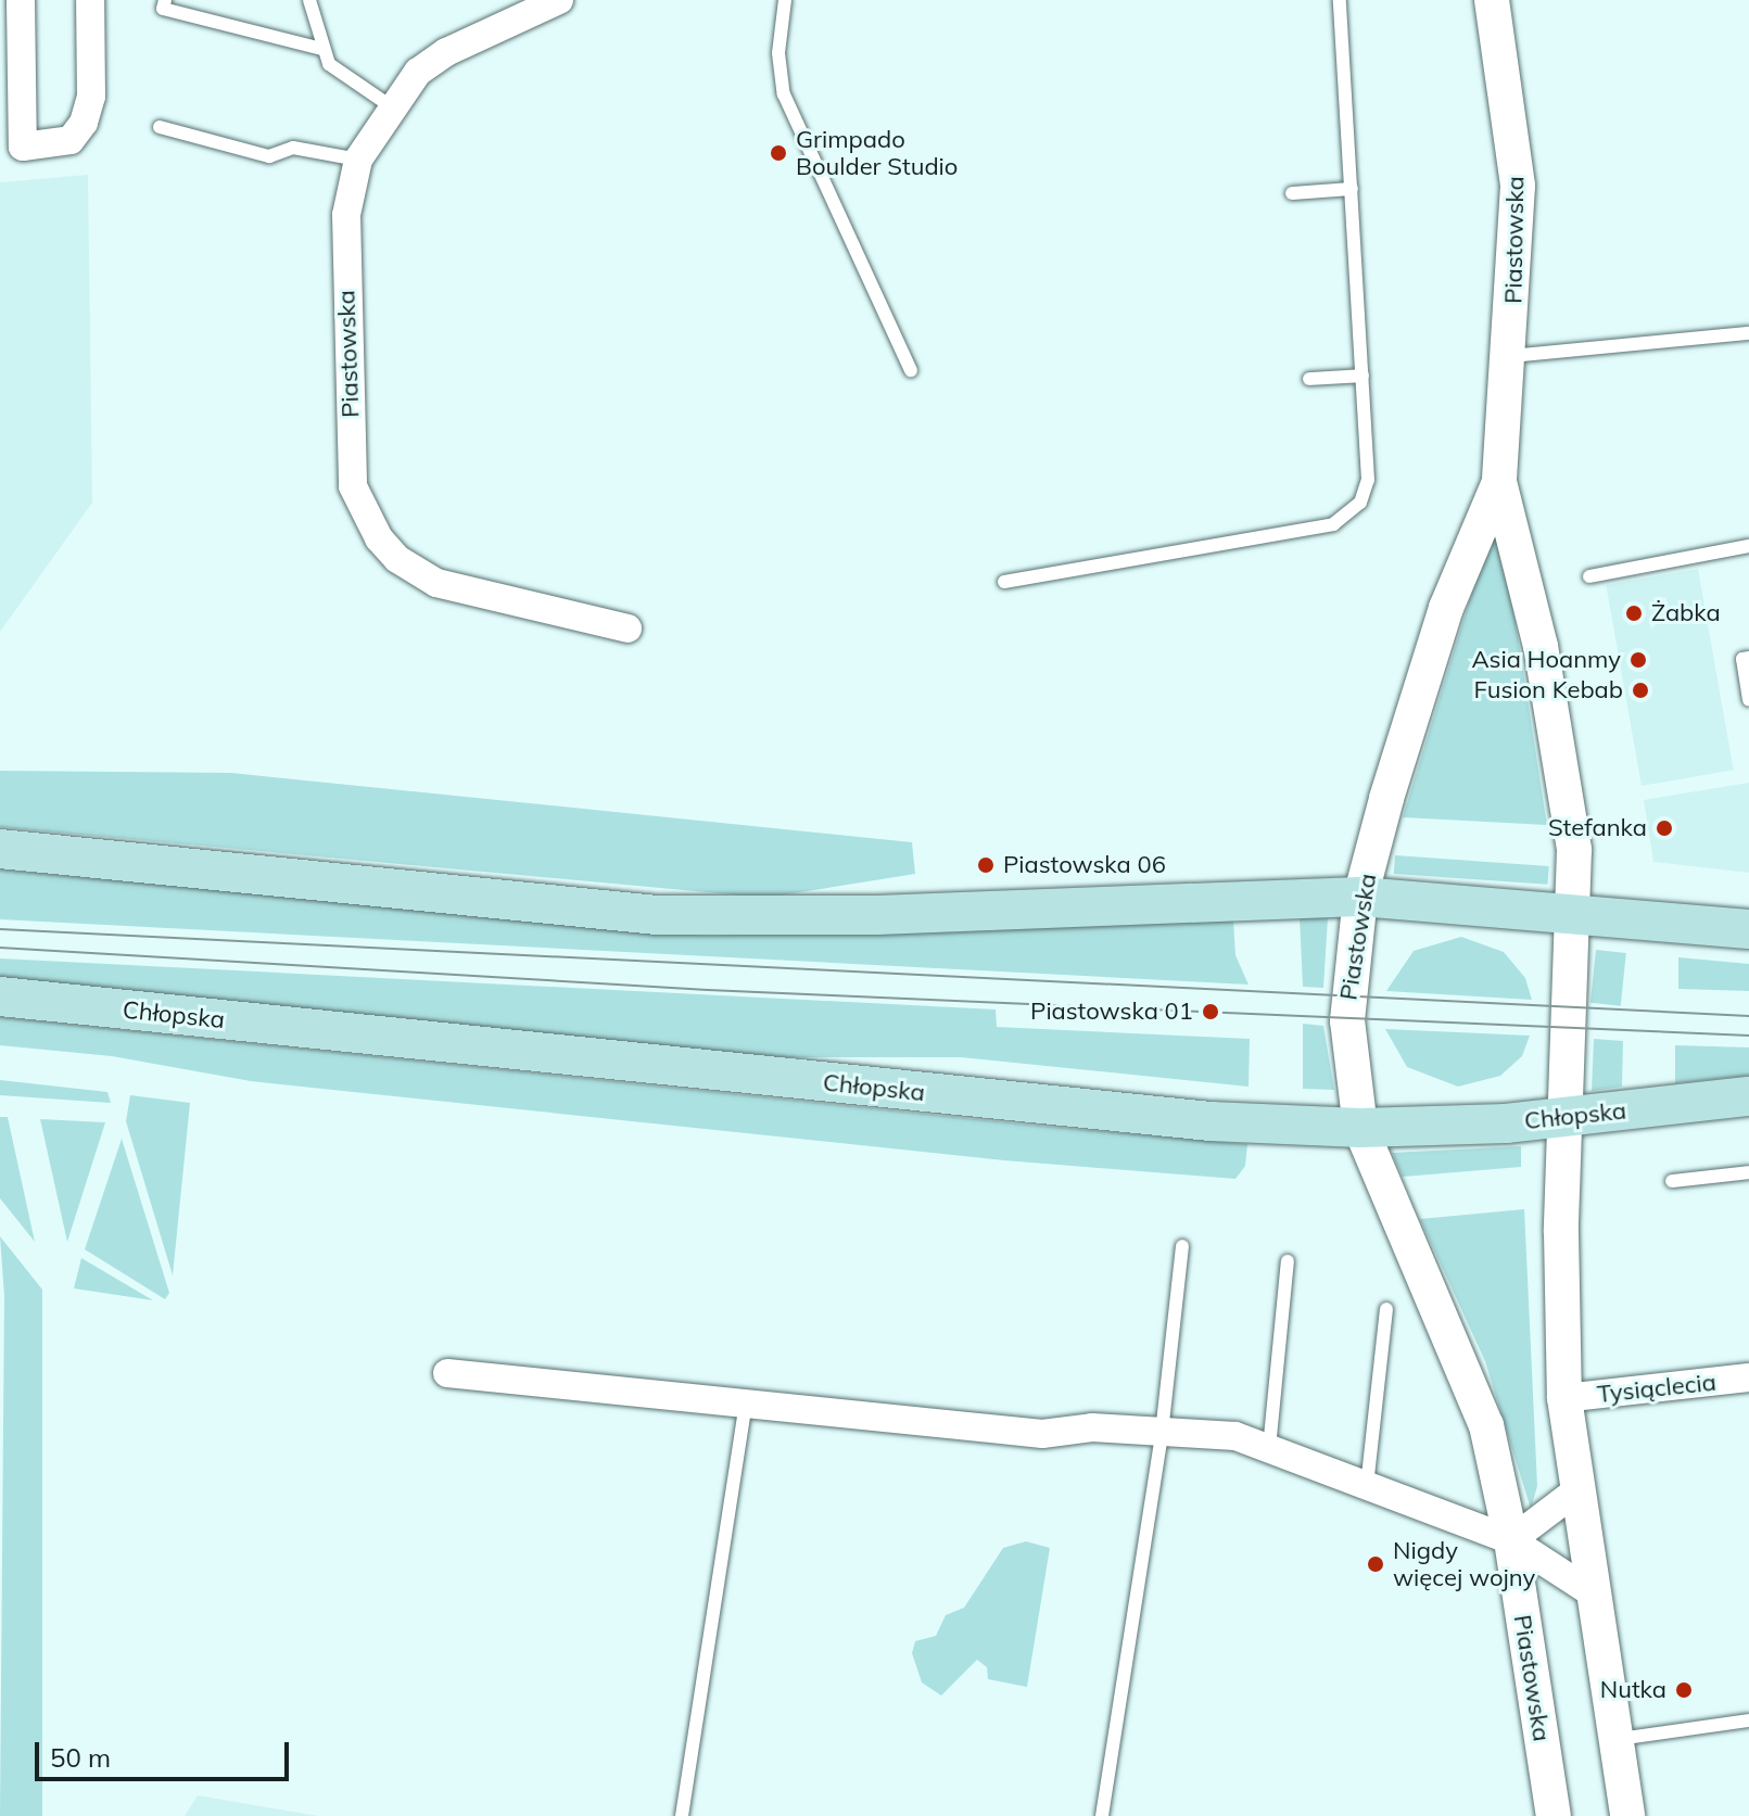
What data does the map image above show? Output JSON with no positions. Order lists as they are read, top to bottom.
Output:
{
  "streets": {
    "main road": ["Chłopska"],
    "street": ["Piastowska", "Tysiąclecia"]
  },
  "crossings": [
    ["Piastowska", "Chłopska"],
    ["Piastowska", "Tysiąclecia"]
  ],
  "places": [
    "Grimpado Boulder Studio",
    "Żabka",
    "Asia Hoanmy",
    "Fusion Kebab",
    "Stefanka",
    "Piastowska 06",
    "Piastowska 01",
    "Nigdy więcej wojny",
    "Nutka"
  ],
  "scale_bar": "50 m"
}
